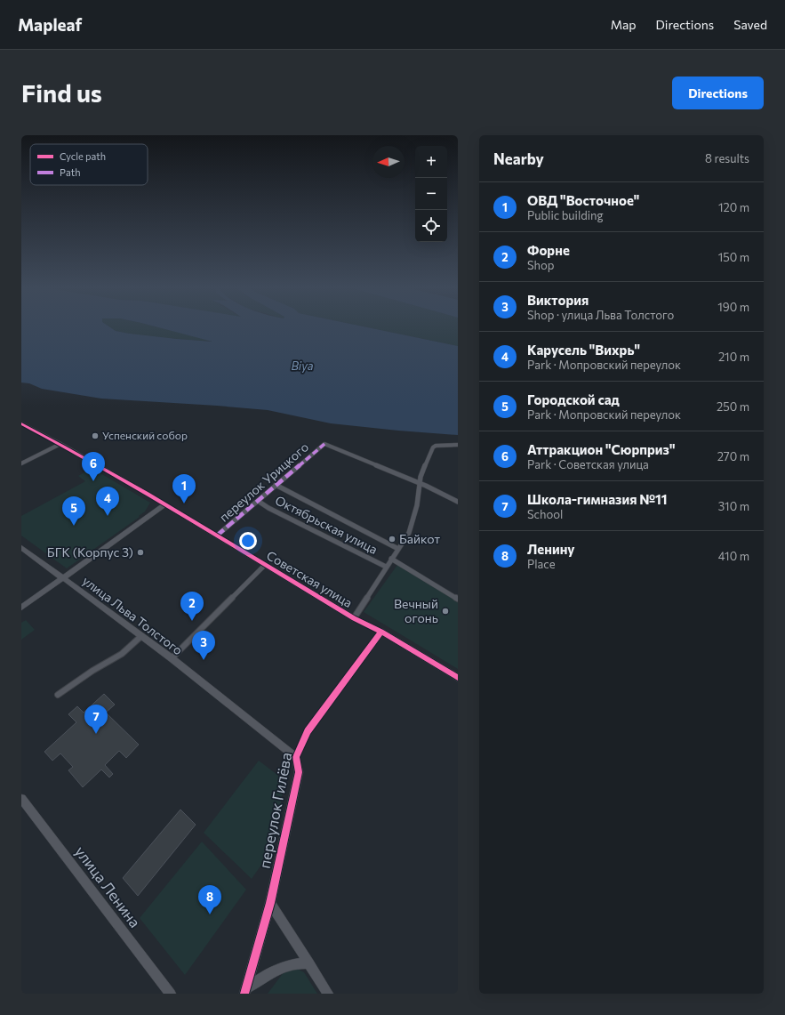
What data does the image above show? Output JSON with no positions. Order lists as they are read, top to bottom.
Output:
{
  "streets": {
    "street": [
      "переулок Урицкого",
      "Октябрьская улица",
      "Советская улица",
      "улица Льва Толстого",
      "переулок Гилёва",
      "улица Ленина"
    ]
  },
  "crossings": [
    ["переулок Урицкого", "Октябрьская улица"],
    ["переулок Урицкого", "Советская улица"],
    ["Советская улица", "переулок Гилёва"],
    ["улица Льва Толстого", "переулок Гилёва"]
  ],
  "water": ["Biya"],
  "places": [
    "Успенский собор",
    "Байкот",
    "БГК (Корпус 3)",
    "Вечный огонь"
  ],
  "legend": ["Cycle path", "Path"],
  "north": "left",
  "page": {
    "header": "Mapleaf",
    "nav": ["Map", "Directions", "Saved"],
    "buttons": "Directions",
    "title": "Find us",
    "heading": ["Nearby", "8 results"],
    "map_buttons": ["+", "−"],
    "list": [
      {
        "mark": "1",
        "name": "ОВД \"Восточное\"",
        "note": "Public building",
        "value": "120 m"
      },
      {
        "mark": "2",
        "name": "Форне",
        "note": "Shop",
        "value": "150 m"
      },
      {
        "mark": "3",
        "name": "Виктория",
        "note": "Shop · улица Льва Толстого",
        "value": "190 m"
      },
      {
        "mark": "4",
        "name": "Карусель \"Вихрь\"",
        "note": "Park · Мопровский переулок",
        "value": "210 m"
      },
      {
        "mark": "5",
        "name": "Городской сад",
        "note": "Park · Мопровский переулок",
        "value": "250 m"
      },
      {
        "mark": "6",
        "name": "Аттракцион \"Сюрприз\"",
        "note": "Park · Советская улица",
        "value": "270 m"
      },
      {
        "mark": "7",
        "name": "Школа-гимназия №11",
        "note": "School",
        "value": "310 m"
      },
      {
        "mark": "8",
        "name": "Ленину",
        "note": "Place",
        "value": "410 m"
      }
    ],
    "pins": [
      "6",
      "1",
      "4",
      "5",
      "2",
      "3",
      "7",
      "8"
    ]
  }
}
